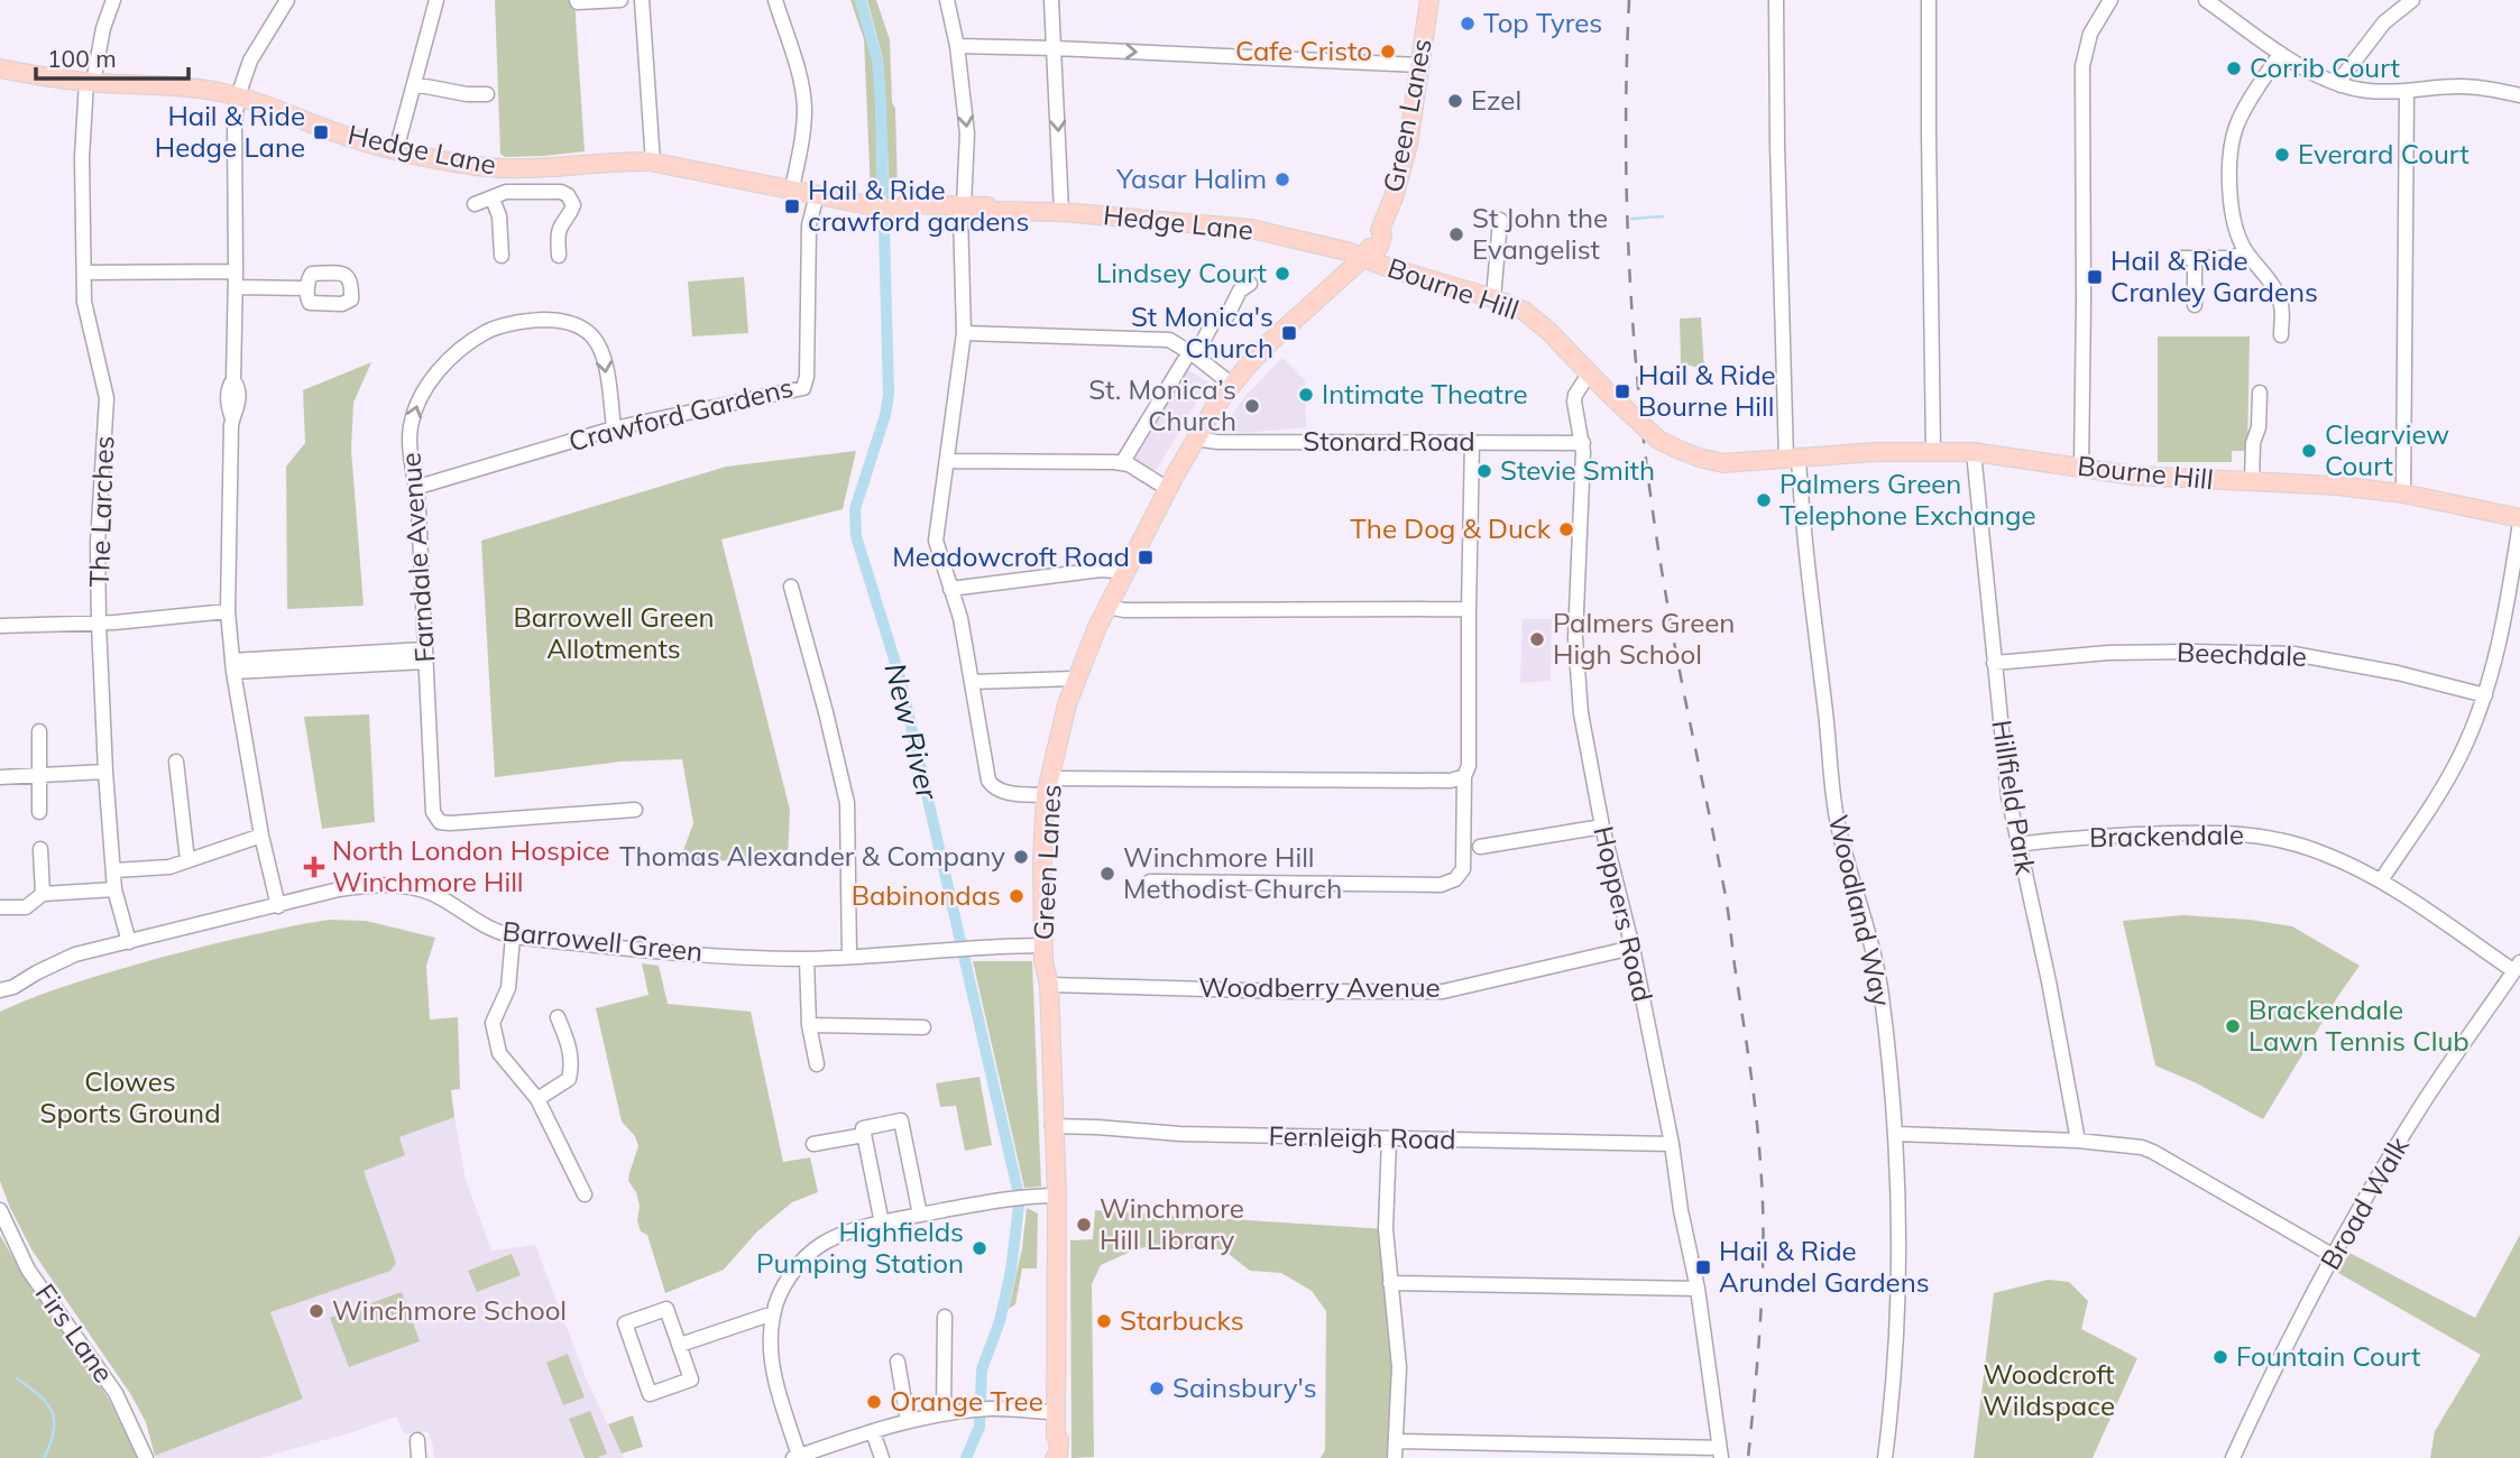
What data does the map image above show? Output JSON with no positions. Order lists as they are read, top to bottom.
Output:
{
  "streets": {
    "main road": ["Green Lanes", "Hedge Lane", "Bourne Hill"],
    "street": [
      "Crawford Gardens",
      "Stonard Road",
      "The Larches",
      "Farndale Avenue",
      "Beechdale",
      "Hillfield Park",
      "Brackendale",
      "Woodland Way",
      "Hoppers Road",
      "Barrowell Green",
      "Woodberry Avenue",
      "Fernleigh Road",
      "Broad Walk",
      "Firs Lane"
    ]
  },
  "crossings": [
    ["Green Lanes", "Hedge Lane"],
    ["Green Lanes", "Bourne Hill"],
    ["Green Lanes", "Stonard Road"],
    ["Green Lanes", "Barrowell Green"],
    ["Green Lanes", "Woodberry Avenue"],
    ["Green Lanes", "Fernleigh Road"],
    ["Hedge Lane", "Bourne Hill"],
    ["Hedge Lane", "Crawford Gardens"],
    ["Hedge Lane", "The Larches"],
    ["Bourne Hill", "Hillfield Park"],
    ["Bourne Hill", "Woodland Way"],
    ["Bourne Hill", "Hoppers Road"],
    ["Crawford Gardens", "Farndale Avenue"],
    ["Stonard Road", "Hoppers Road"],
    ["The Larches", "Barrowell Green"],
    ["Beechdale", "Hillfield Park"],
    ["Hillfield Park", "Brackendale"],
    ["Brackendale", "Broad Walk"],
    ["Hoppers Road", "Woodberry Avenue"],
    ["Hoppers Road", "Fernleigh Road"]
  ],
  "water": ["New River"],
  "parks": ["Barrowell Green Allotments", "Clowes Sports Ground", "Woodcroft Wildspace"],
  "places": {
    "other": [
      "Top Tyres",
      "Cafe Cristo",
      "Corrib Court",
      "Ezel",
      "Everard Court",
      "Yasar Halim",
      "St John the Evangelist",
      "Lindsey Court",
      "Intimate Theatre",
      "St. Monica’s Church",
      "Clearview Court",
      "Stevie Smith",
      "Palmers Green Telephone Exchange",
      "The Dog & Duck",
      "Palmers Green High School",
      "Thomas Alexander & Company",
      "Winchmore Hill Methodist Church",
      "Babinondas",
      "Brackendale Lawn Tennis Club",
      "Winchmore Hill Library",
      "Highfields Pumping Station",
      "Winchmore School",
      "Starbucks",
      "Fountain Court",
      "Sainsbury's",
      "Orange Tree"
    ],
    "transit": [
      "Hail & Ride Hedge Lane",
      "Hail & Ride crawford gardens",
      "Hail & Ride Cranley Gardens",
      "St Monica's Church",
      "Hail & Ride Bourne Hill",
      "Meadowcroft Road",
      "Hail & Ride Arundel Gardens"
    ],
    "health": ["North London Hospice Winchmore Hill"]
  },
  "scale_bar": "100 m"
}
